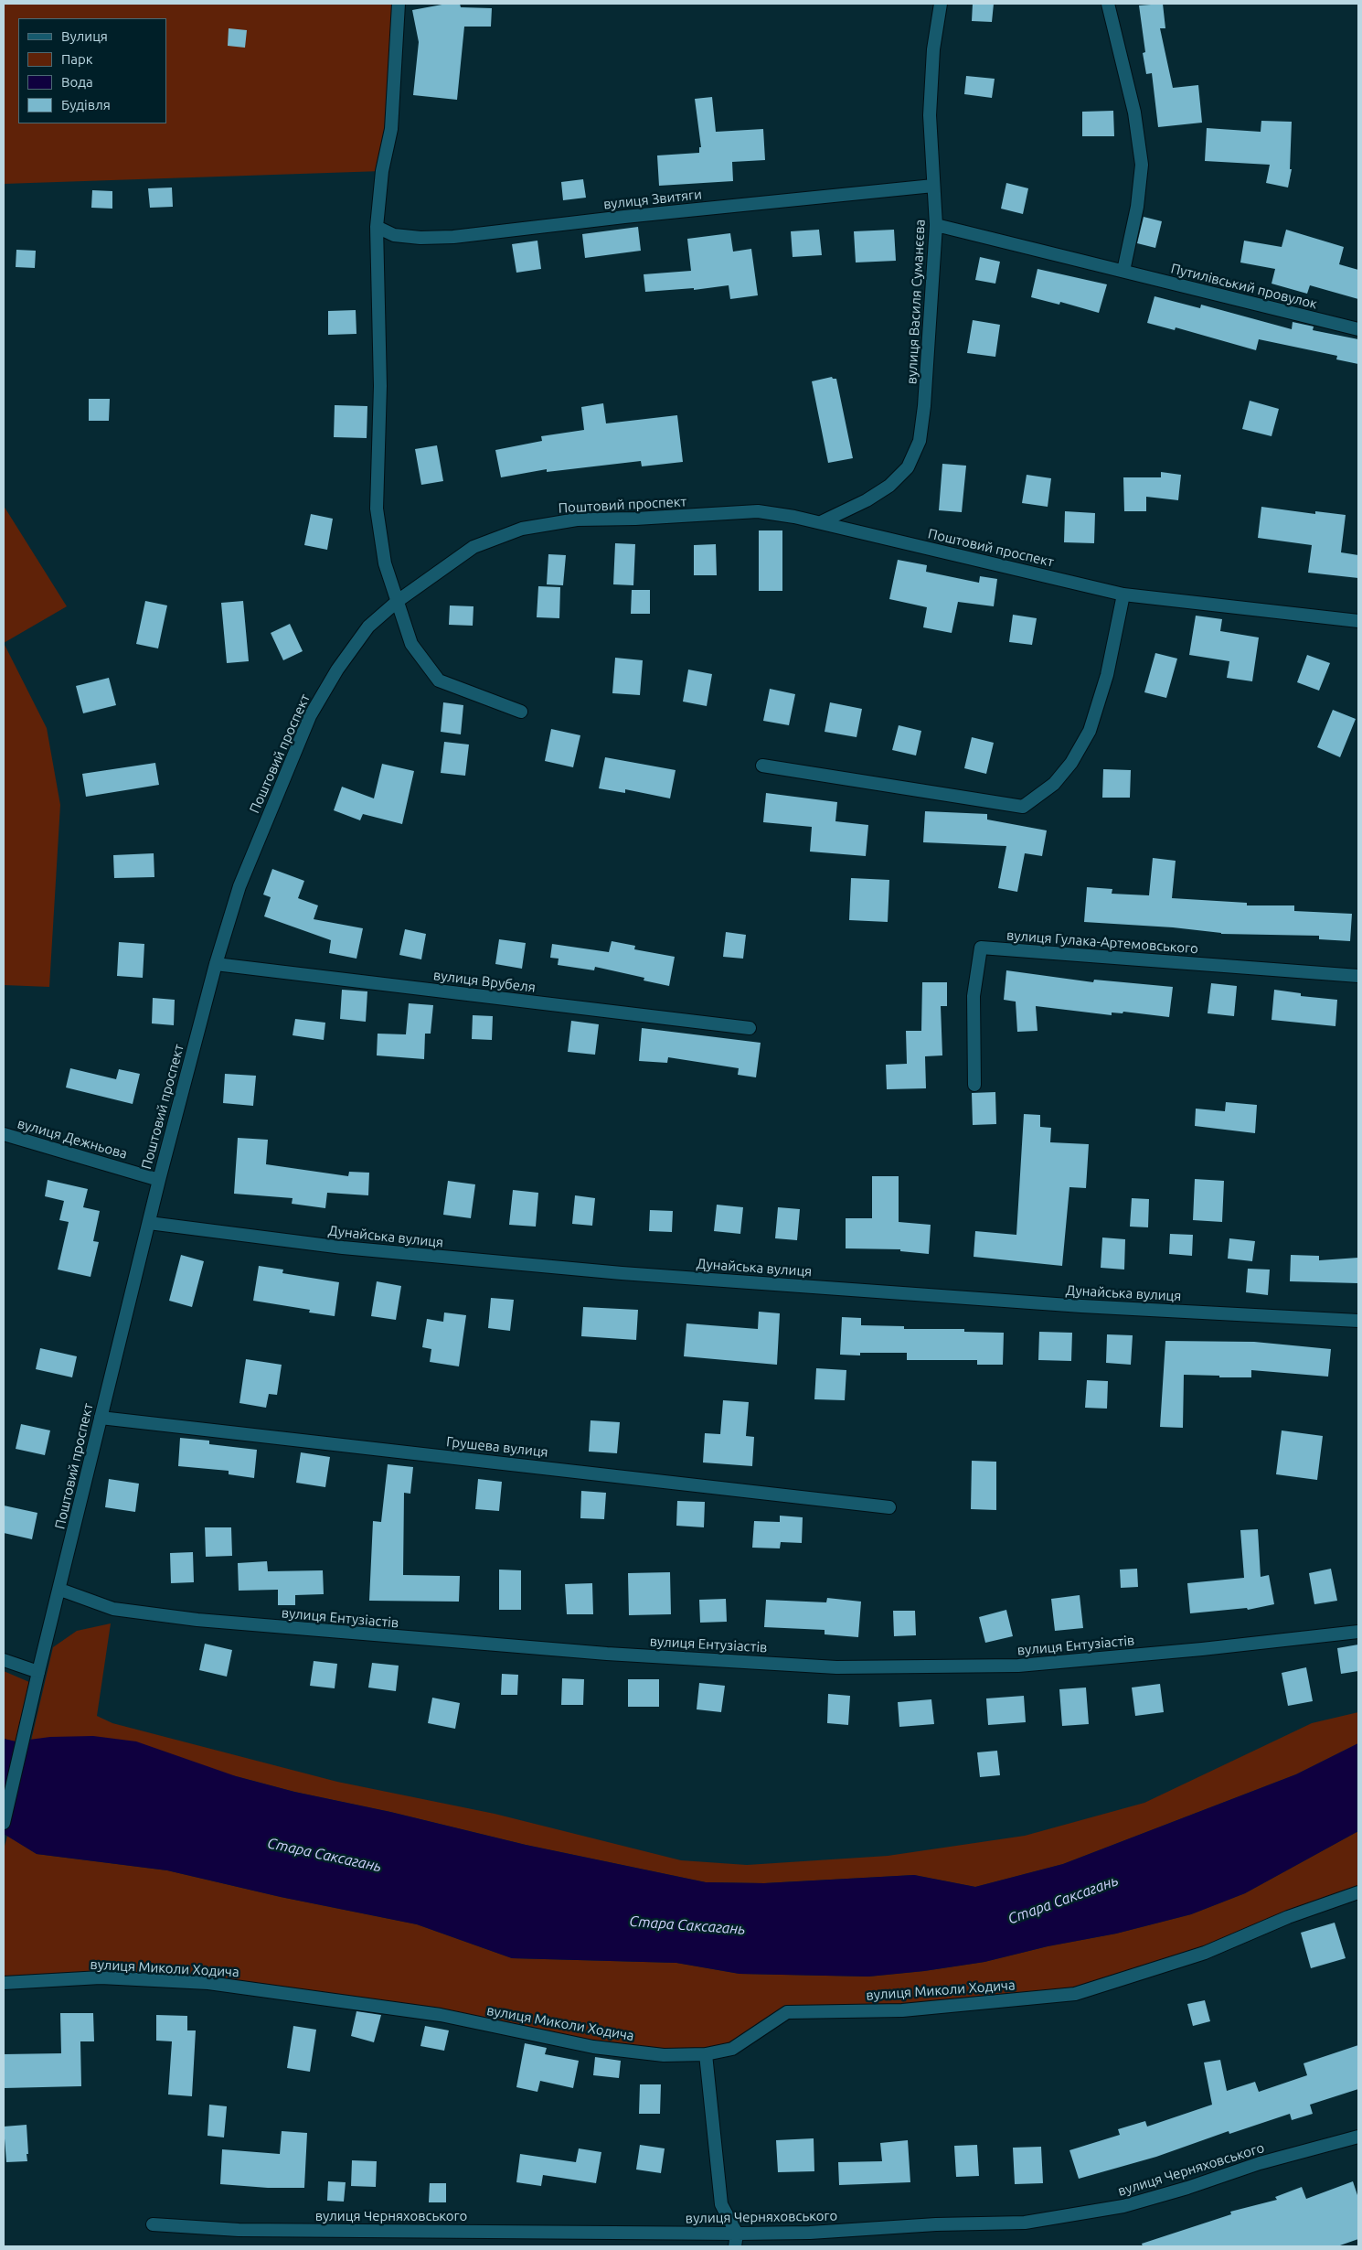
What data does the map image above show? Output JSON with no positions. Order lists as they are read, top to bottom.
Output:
{
  "streets": {
    "street": [
      "вулиця Звитяги",
      "Путилівський провулок",
      "вулиця Василя Суманєєва",
      "Поштовий проспект",
      "вулиця Гулака-Артемовського",
      "вулиця Врубеля",
      "вулиця Дежньова",
      "Дунайська вулиця",
      "Грушева вулиця",
      "вулиця Ентузіастів",
      "вулиця Миколи Ходича",
      "вулиця Черняховського"
    ]
  },
  "crossings": [
    ["вулиця Звитяги", "вулиця Василя Суманєєва"],
    ["Путилівський провулок", "вулиця Василя Суманєєва"],
    ["вулиця Василя Суманєєва", "Поштовий проспект"],
    ["Поштовий проспект", "вулиця Врубеля"],
    ["Поштовий проспект", "вулиця Дежньова"],
    ["Поштовий проспект", "Дунайська вулиця"],
    ["Поштовий проспект", "Грушева вулиця"],
    ["Поштовий проспект", "вулиця Ентузіастів"]
  ],
  "water": ["Стара Саксагань"],
  "legend": [
    "Вулиця",
    "Парк",
    "Вода",
    "Будівля"
  ]
}
